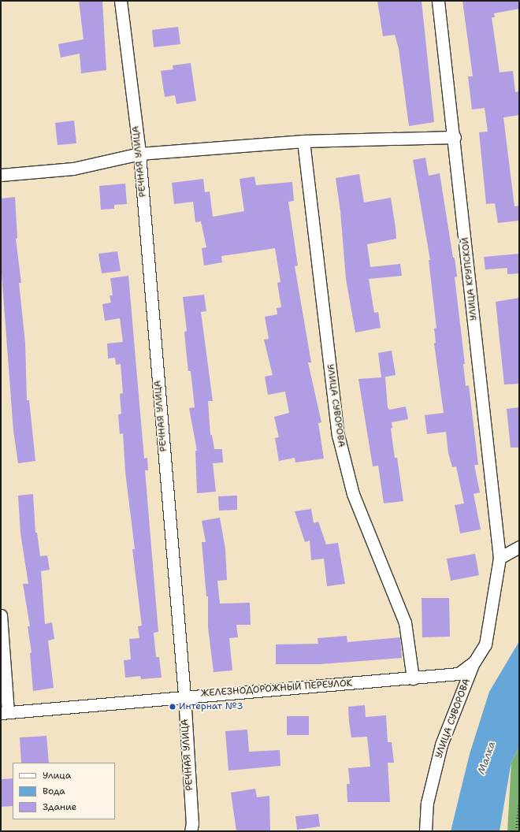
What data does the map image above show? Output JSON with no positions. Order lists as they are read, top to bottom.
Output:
{
  "streets": {
    "street": [
      "РЕЧНАЯ УЛИЦА",
      "УЛИЦА КРУПСКОЙ",
      "УЛИЦА СУВОРОВА",
      "ЖЕЛЕЗНОДОРОЖНЫЙ ПЕРЕУЛОК"
    ]
  },
  "crossings": [
    ["РЕЧНАЯ УЛИЦА", "ЖЕЛЕЗНОДОРОЖНЫЙ ПЕРЕУЛОК"],
    ["УЛИЦА КРУПСКОЙ", "УЛИЦА СУВОРОВА"],
    ["УЛИЦА КРУПСКОЙ", "ЖЕЛЕЗНОДОРОЖНЫЙ ПЕРЕУЛОК"],
    ["УЛИЦА СУВОРОВА", "ЖЕЛЕЗНОДОРОЖНЫЙ ПЕРЕУЛОК"]
  ],
  "water": ["Малка"],
  "places": ["Интернат №3"],
  "legend": ["Улица", "Вода", "Здание"]
}
